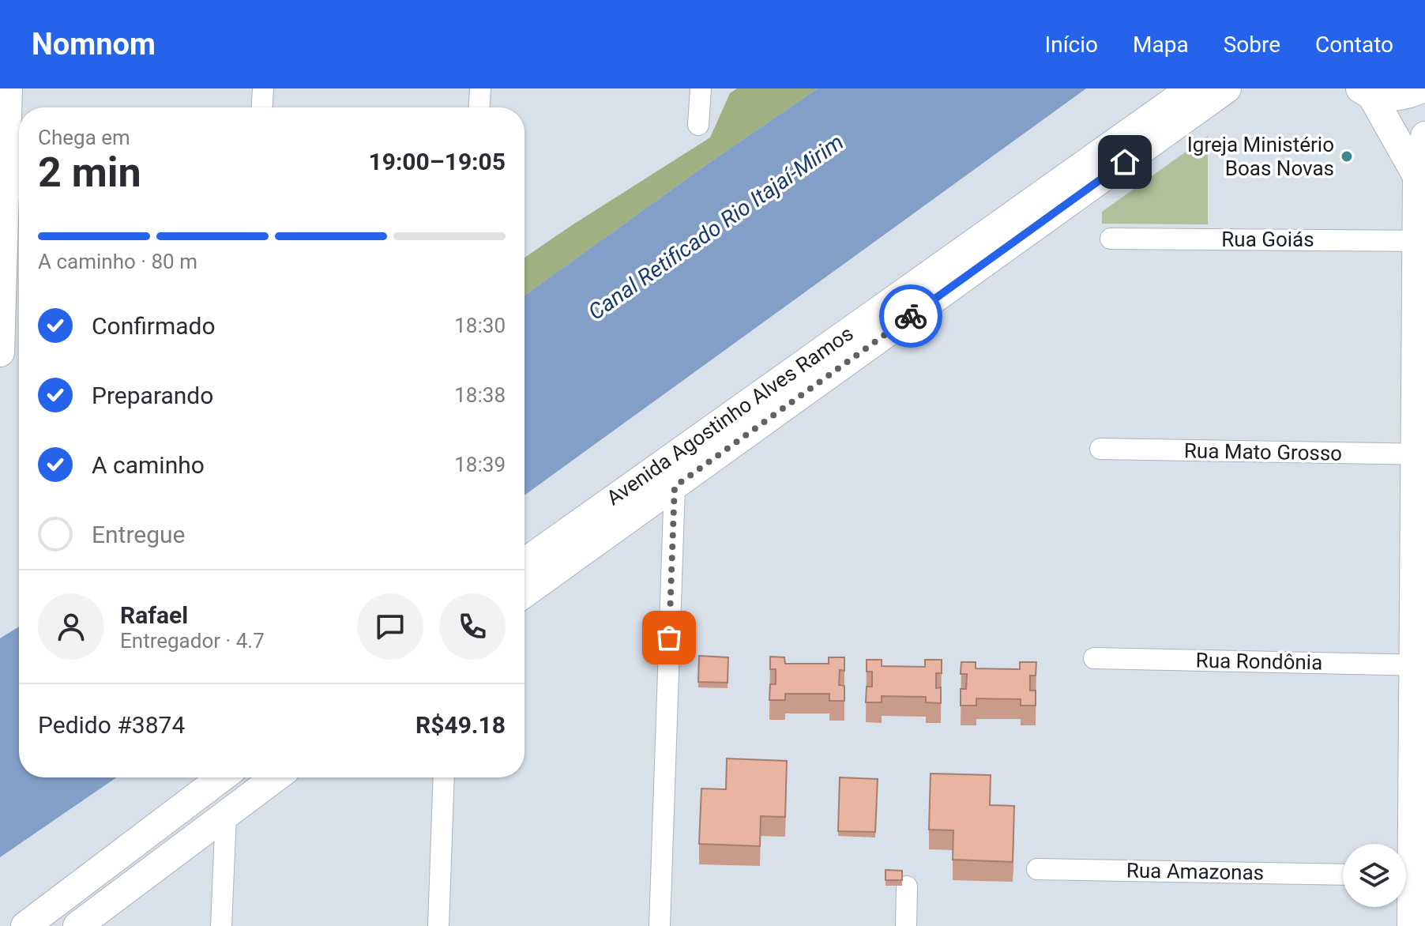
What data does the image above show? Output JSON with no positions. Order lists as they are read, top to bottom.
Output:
{
  "streets": {
    "main road": ["Avenida Agostinho Alves Ramos"],
    "street": [
      "Rua Goiás",
      "Rua Mato Grosso",
      "Rua Rondônia",
      "Rua Amazonas"
    ]
  },
  "water": ["Canal Retificado Rio Itajaí-Mirim"],
  "places": ["Igreja Ministério Boas Novas"],
  "page": {
    "header": "Nomnom",
    "nav": [
      "Início",
      "Mapa",
      "Sobre",
      "Contato"
    ],
    "heading": ["2 min", "Chega em", "19:00–19:05"],
    "panel": [
      "Rafael",
      "Entregador · 4.7",
      "Pedido #3874",
      "R$49.18"
    ],
    "bar": "A caminho · 80 m",
    "list": [
      ["Confirmado", "18:30"],
      ["Preparando", "18:38"],
      ["A caminho", "18:39"],
      "Entregue"
    ]
  }
}
